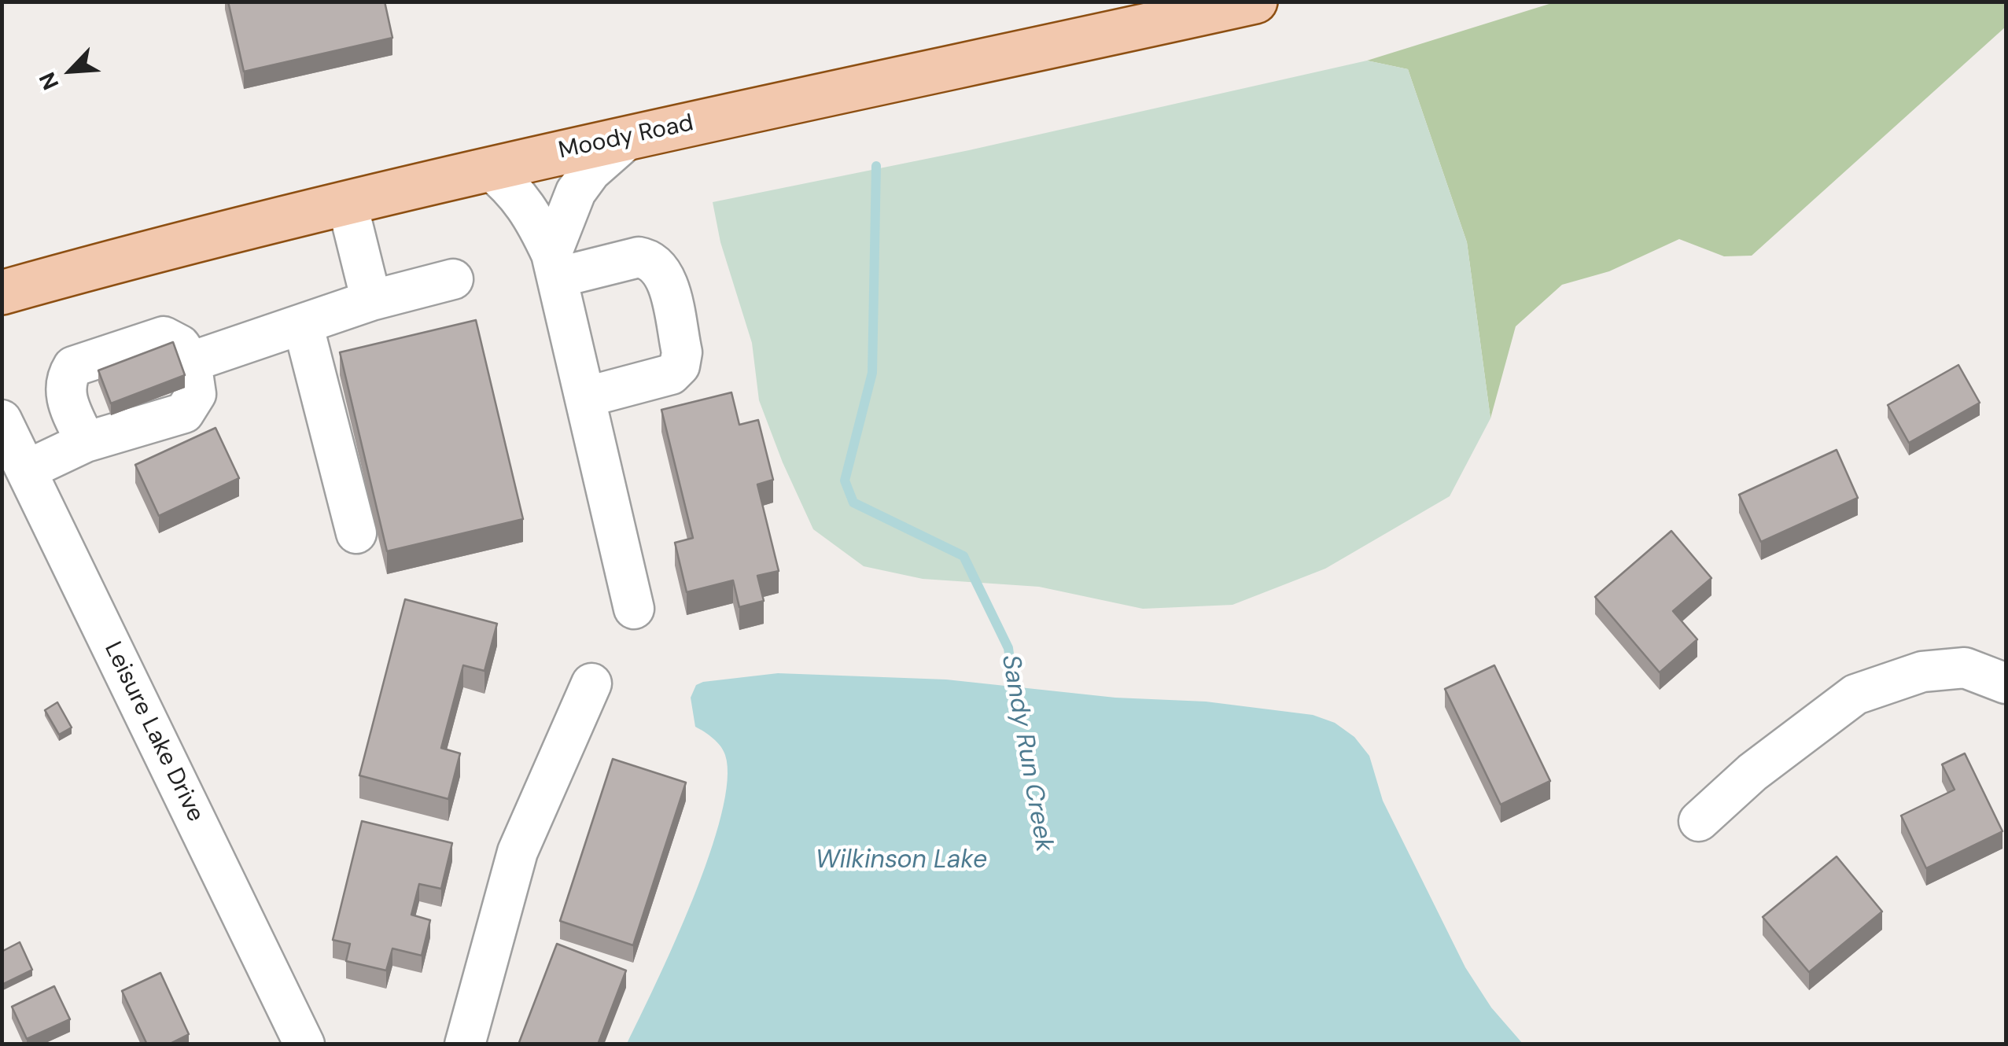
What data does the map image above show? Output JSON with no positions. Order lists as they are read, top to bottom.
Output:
{
  "streets": {
    "main road": ["Moody Road"],
    "street": ["Leisure Lake Drive"]
  },
  "water": ["Sandy Run Creek", "Wilkinson Lake"],
  "north": "bottom left"
}
